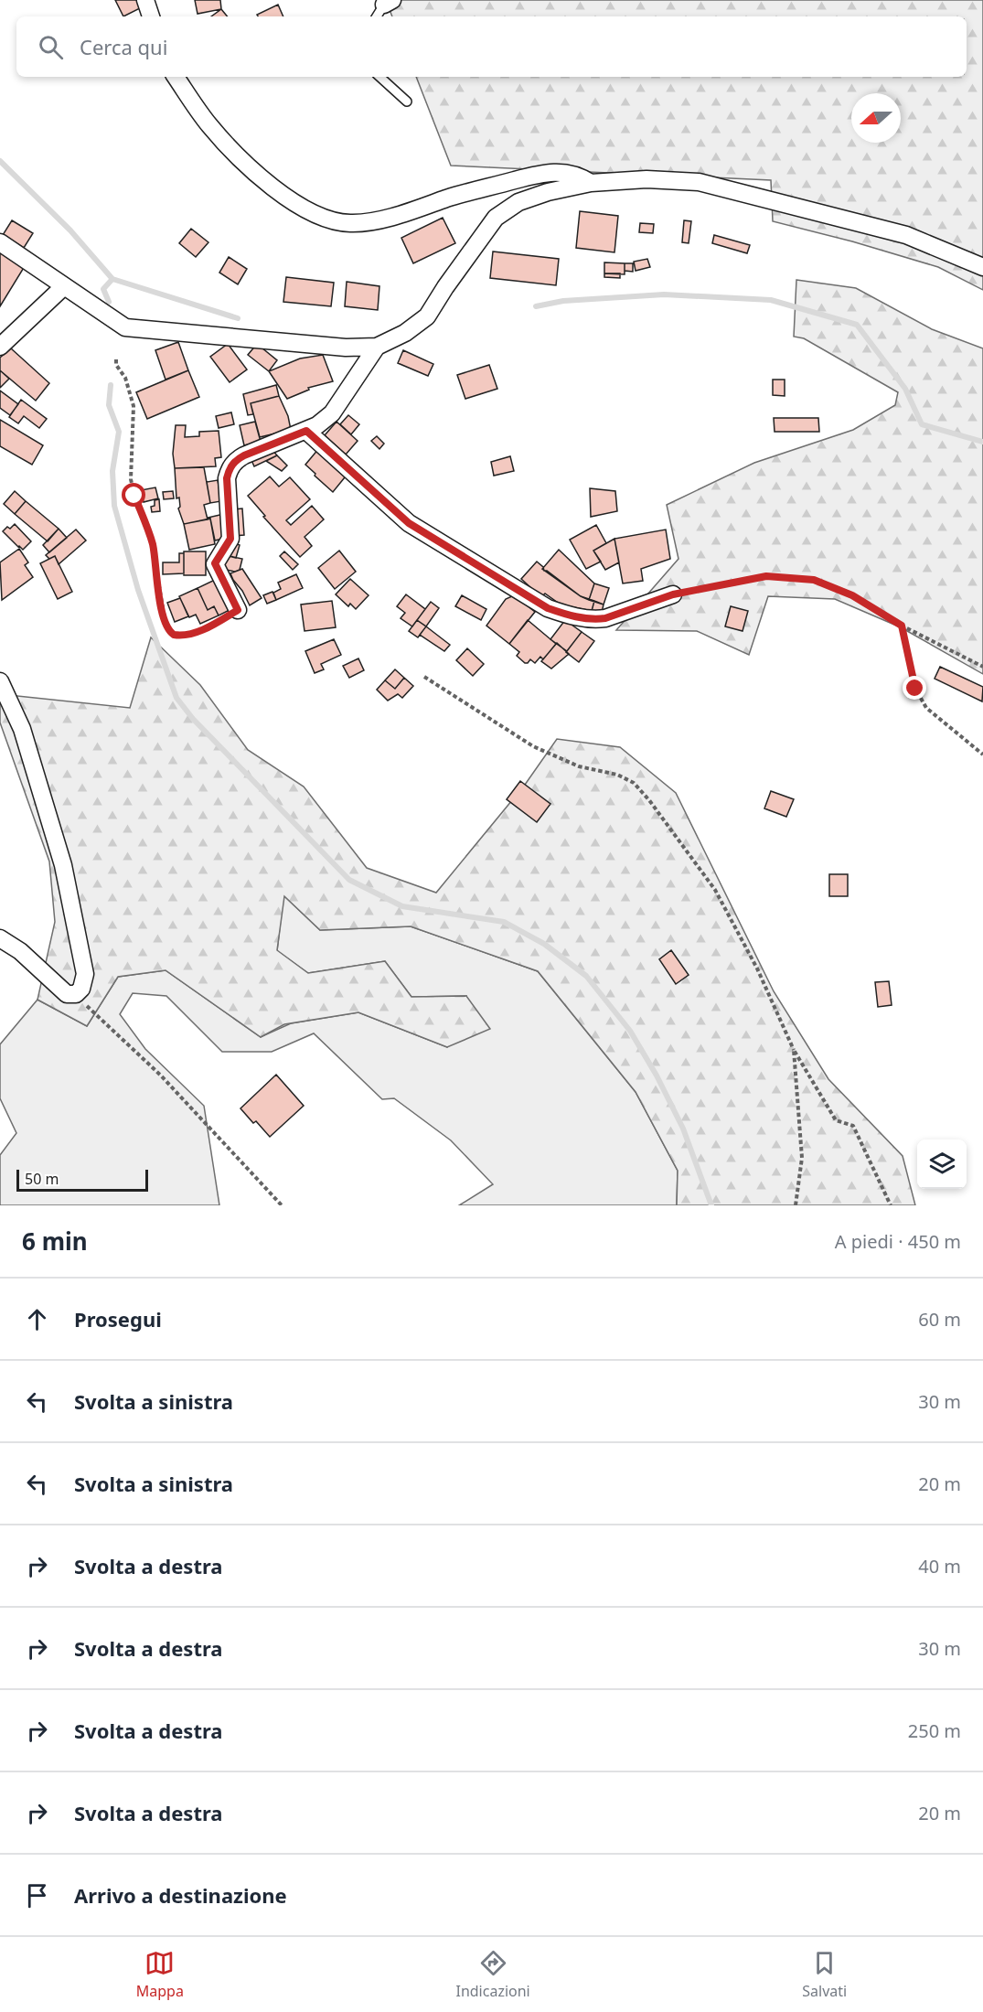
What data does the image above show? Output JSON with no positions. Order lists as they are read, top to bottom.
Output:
{
  "scale_bar": "50 m",
  "north": "left",
  "page": {
    "search": "Cerca qui",
    "scale": "50 m",
    "heading": ["6 min", "A piedi · 450 m"],
    "list": [
      ["Prosegui", "60 m"],
      ["Svolta a sinistra", "30 m"],
      ["Svolta a sinistra", "20 m"],
      ["Svolta a destra", "40 m"],
      ["Svolta a destra", "30 m"],
      ["Svolta a destra", "250 m"],
      ["Svolta a destra", "20 m"],
      "Arrivo a destinazione"
    ],
    "nav": ["Mappa", "Indicazioni", "Salvati"]
  }
}
